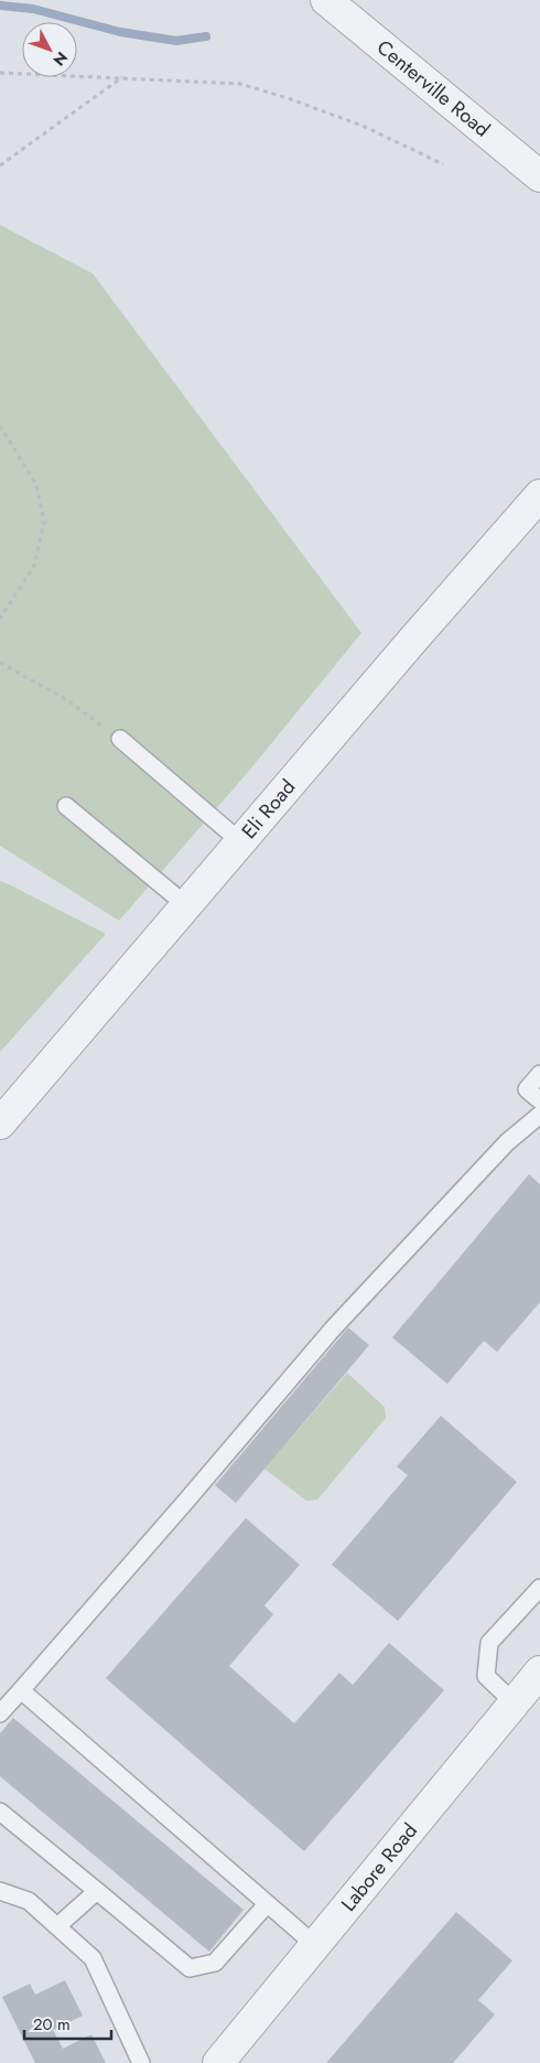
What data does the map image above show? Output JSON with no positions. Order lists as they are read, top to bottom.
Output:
{
  "streets": {
    "street": ["Centerville Road", "Eli Road", "Labore Road"]
  },
  "scale_bar": "20 m",
  "north": "bottom right"
}
